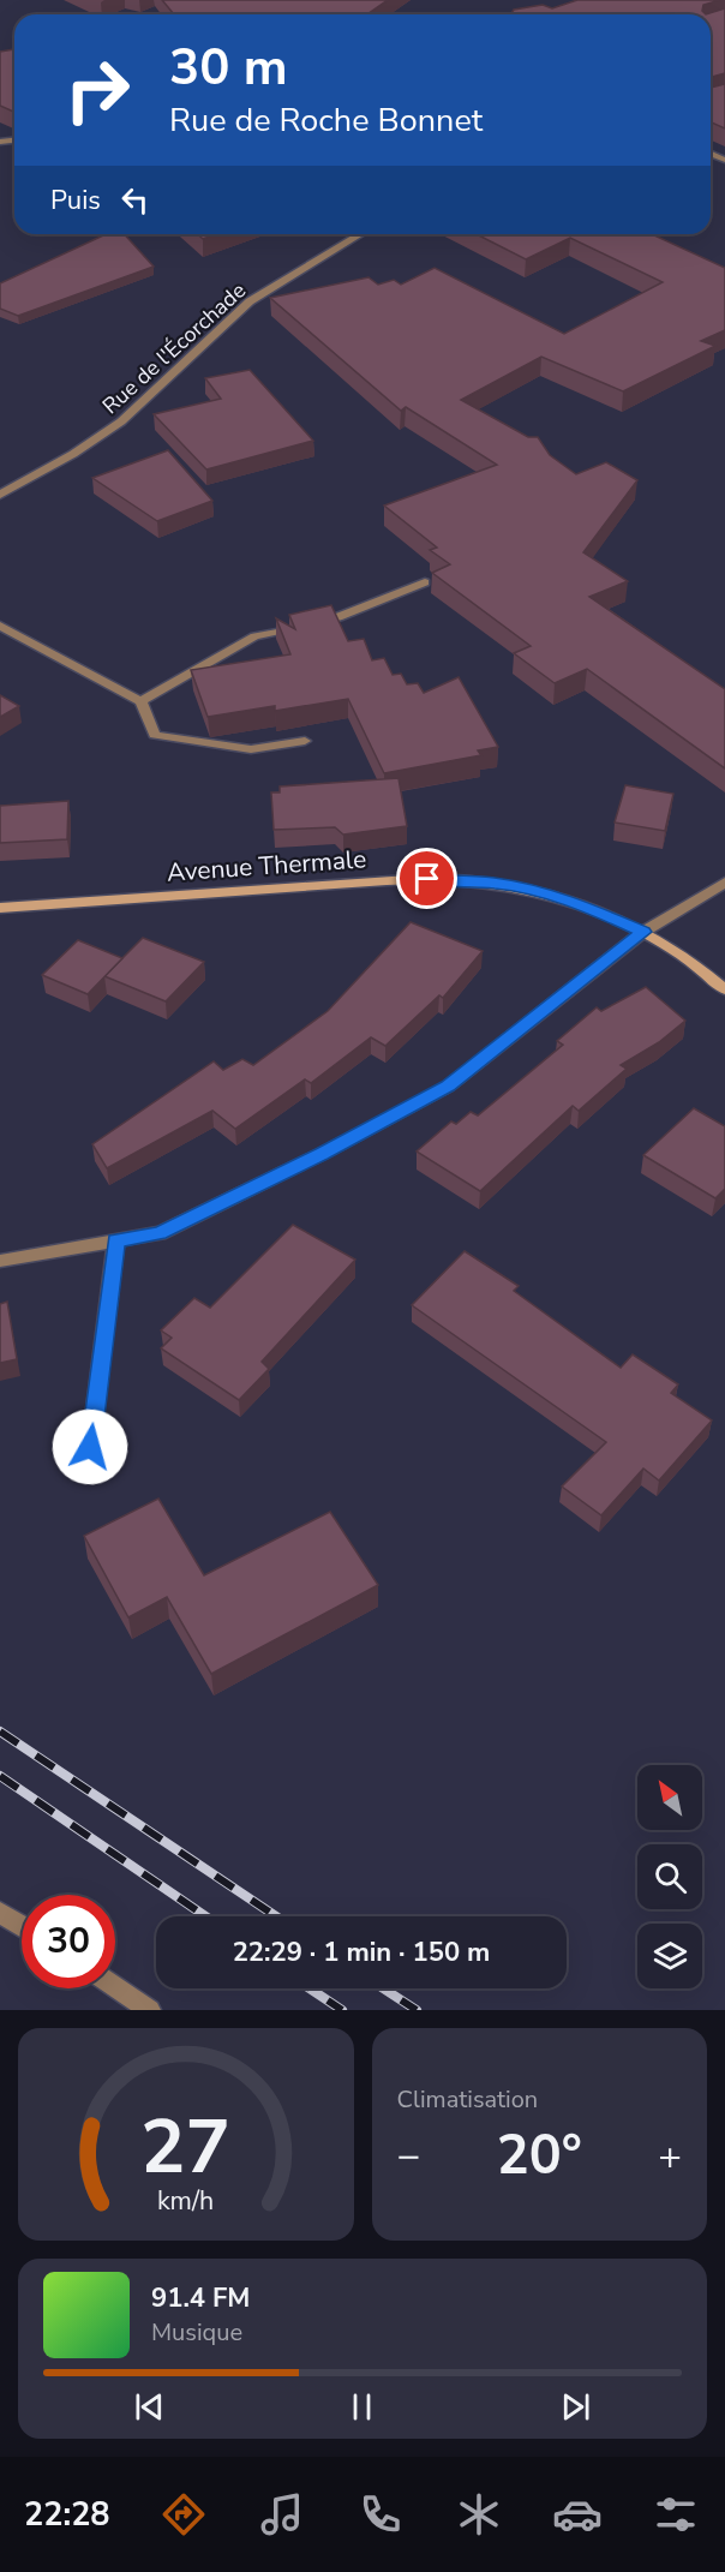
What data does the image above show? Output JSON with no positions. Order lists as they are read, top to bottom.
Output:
{
  "streets": {
    "main road": ["Avenue Thermale"],
    "street": ["Rue de l'Écorchade"]
  },
  "north": "top left",
  "page": {
    "turn": ["30 m", "Rue de Roche Bonnet"],
    "then": "Puis",
    "limit": "30",
    "trip": "22:29 · 1 min · 150 m",
    "tile": "Climatisation",
    "heat": ["−", "20°", "+"],
    "song": ["91.4 FM", "Musique"],
    "tabs": "22:28",
    "gauge": ["27", "km/h"]
  }
}
